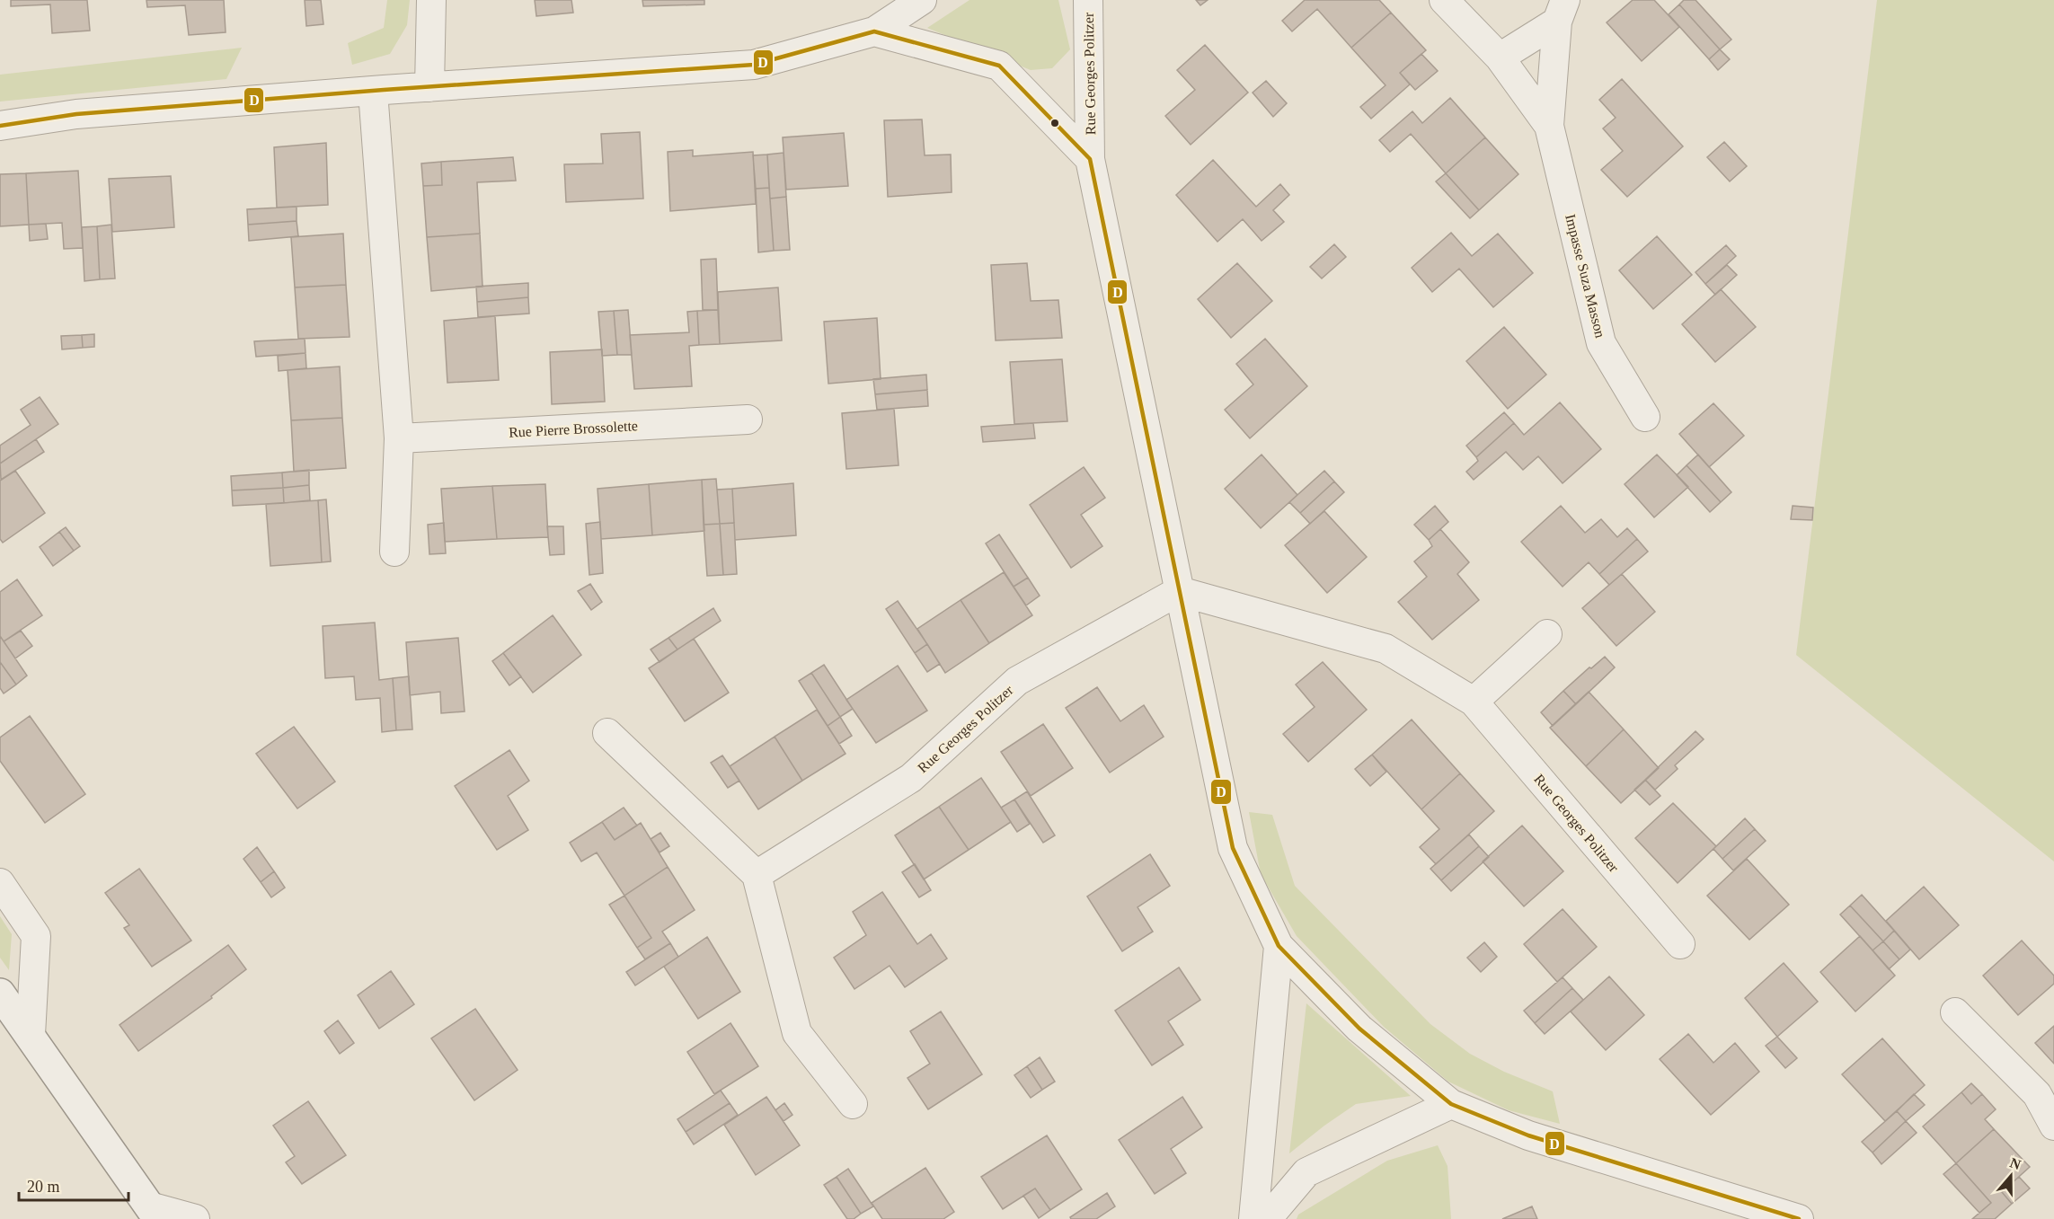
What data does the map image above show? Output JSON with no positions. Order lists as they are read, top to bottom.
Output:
{
  "streets": {
    "street": ["Rue Georges Politzer", "Impasse Suza Masson", "Rue Pierre Brossolette"]
  },
  "lines": ["transit line D"],
  "scale_bar": "20 m",
  "north": "top"
}
